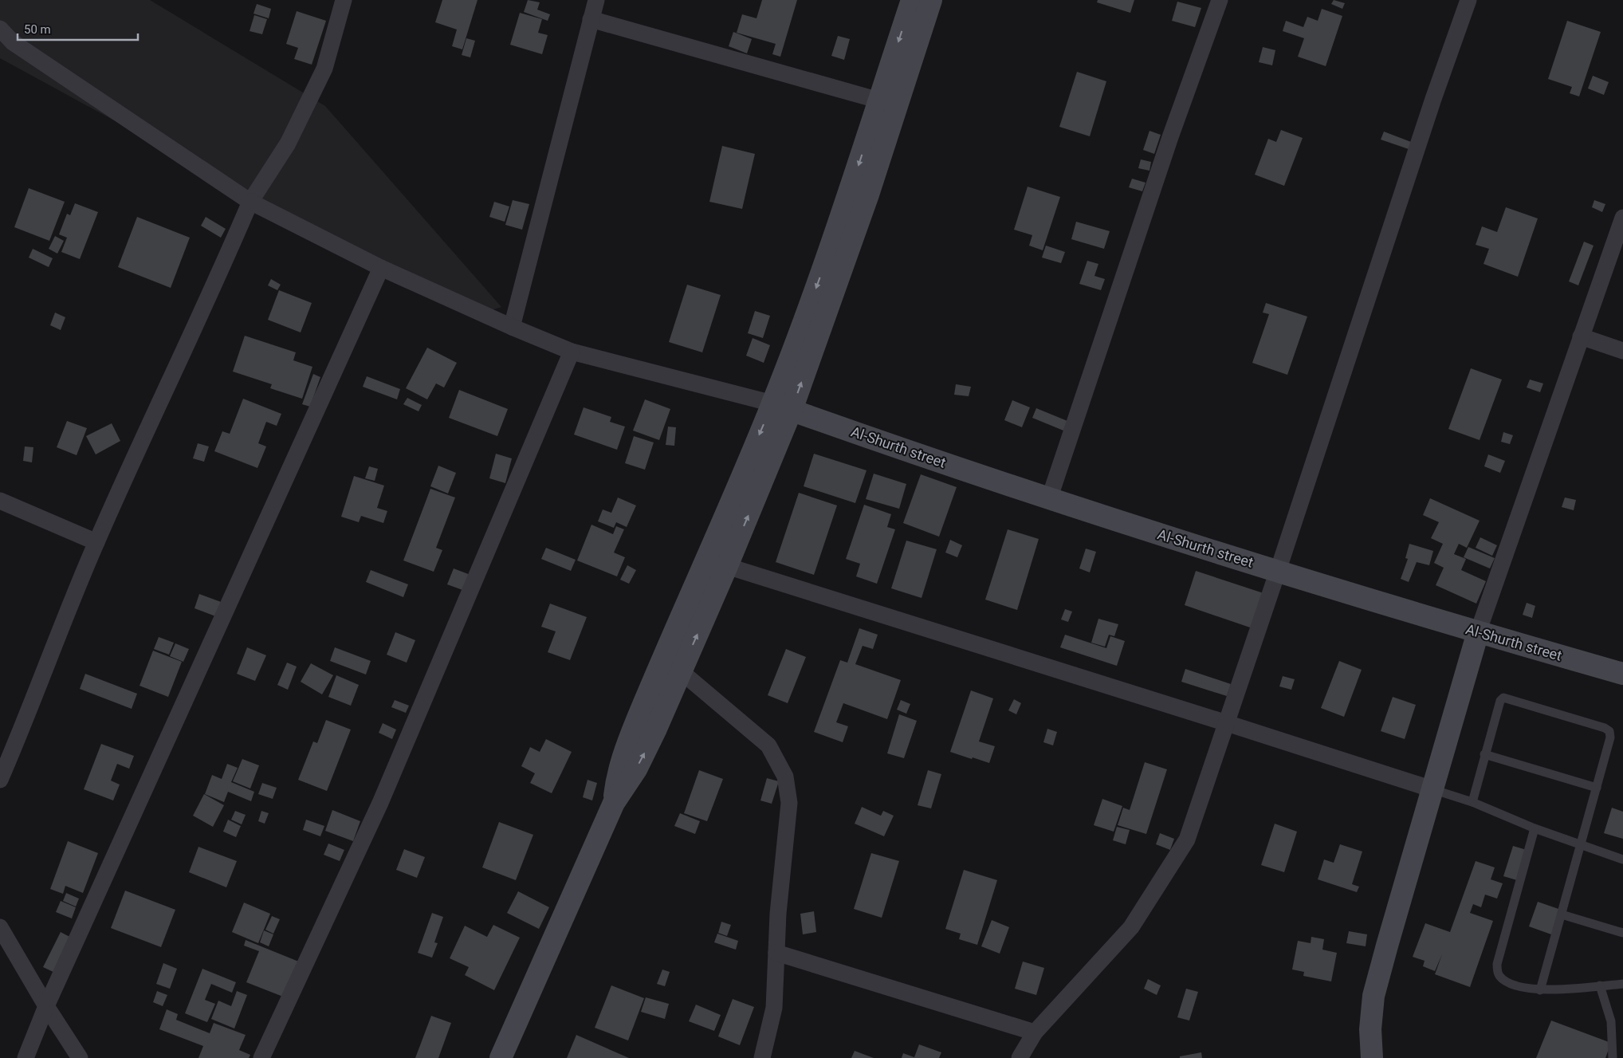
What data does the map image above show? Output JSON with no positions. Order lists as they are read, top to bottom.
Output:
{
  "streets": {
    "main road": ["Al-Shurth street"]
  },
  "scale_bar": "50 m"
}
